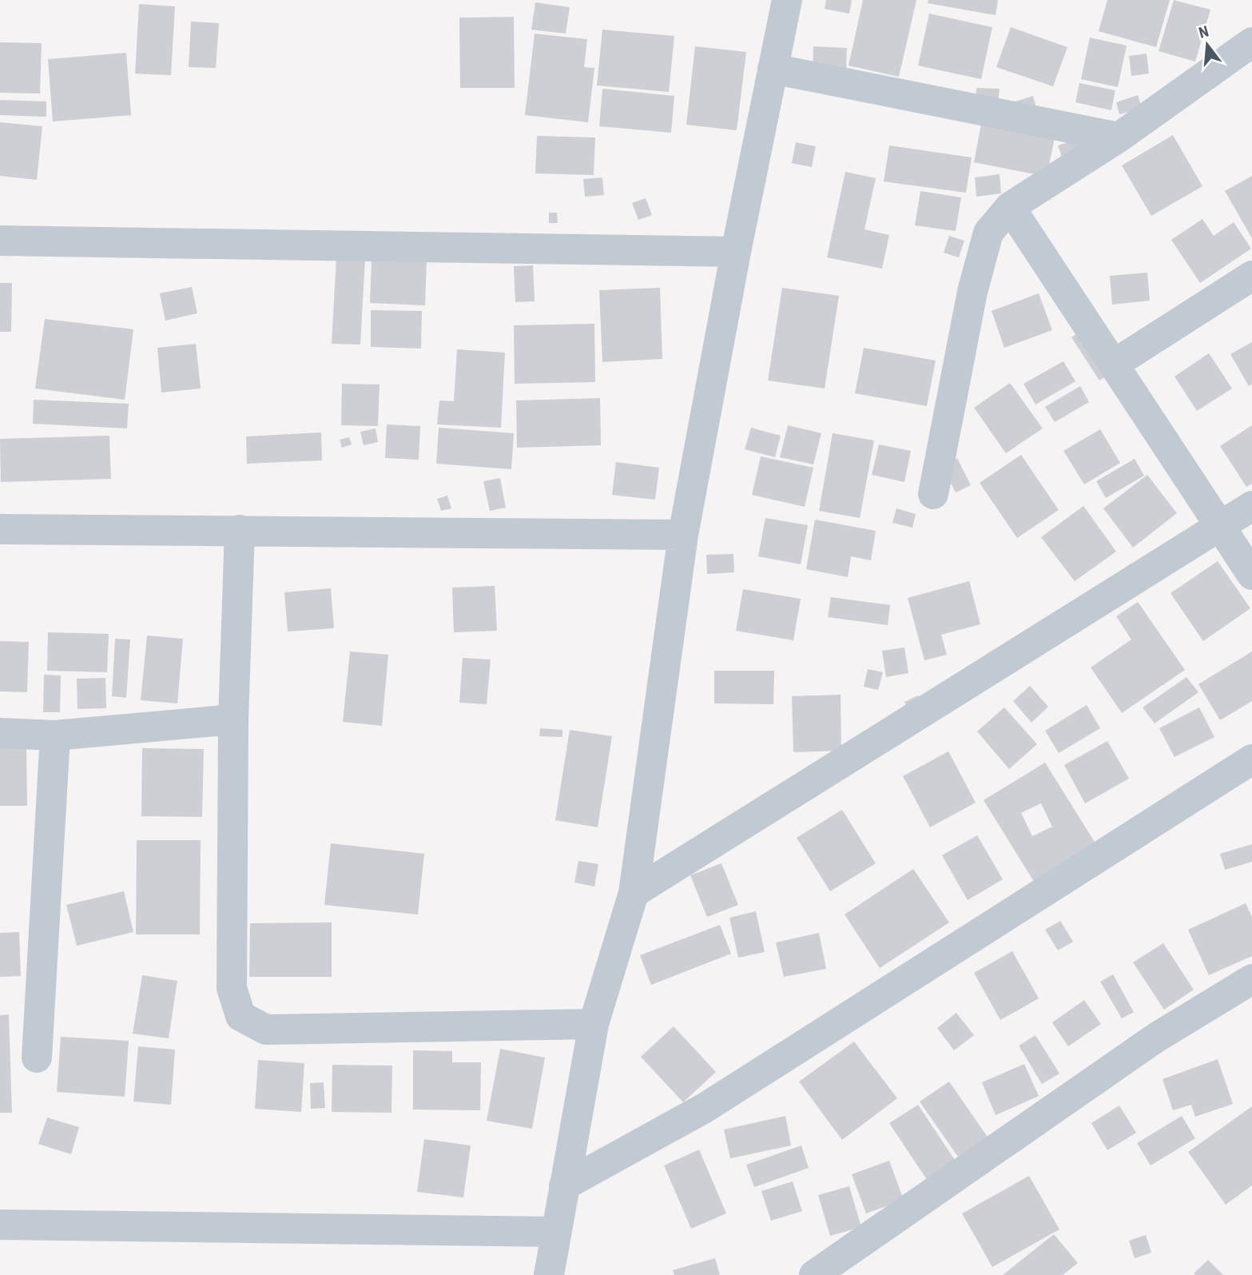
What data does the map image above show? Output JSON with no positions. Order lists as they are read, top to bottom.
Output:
{
  "north": "top"
}
